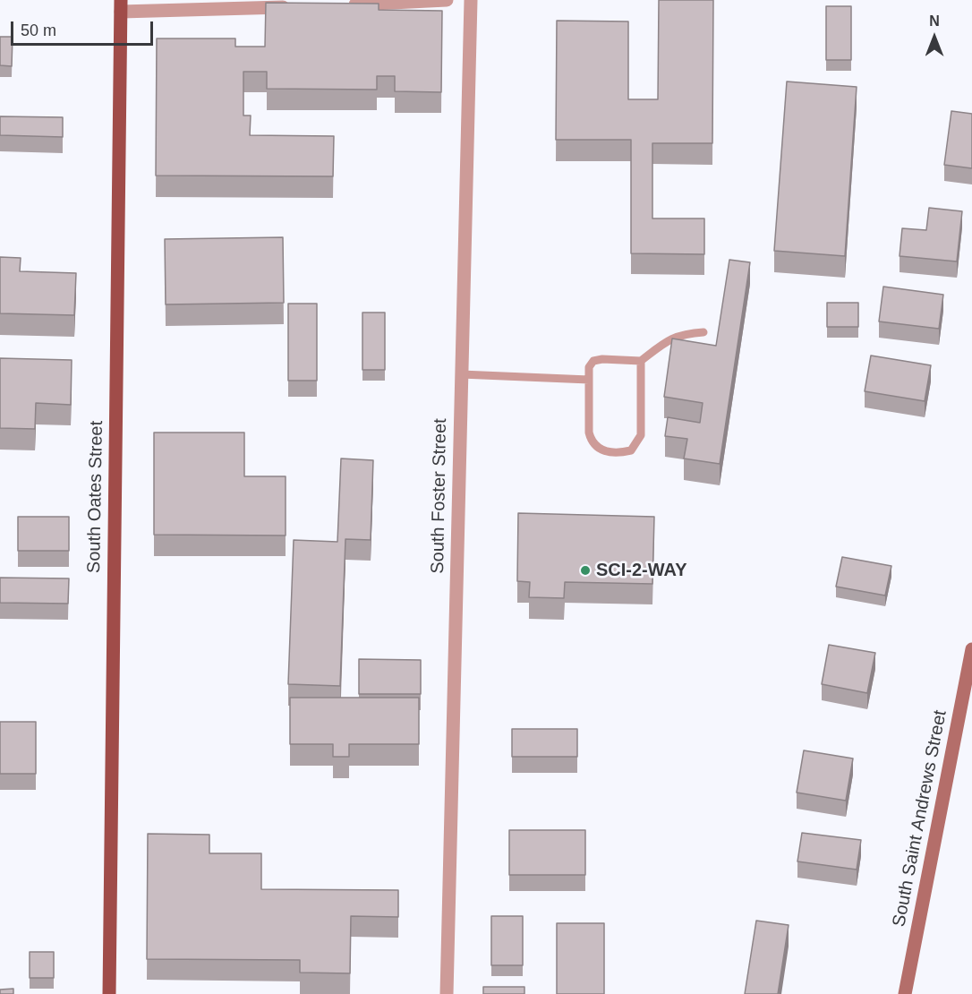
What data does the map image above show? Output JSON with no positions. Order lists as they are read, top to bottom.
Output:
{
  "streets": {
    "main road": ["South Oates Street"],
    "street": ["South Foster Street", "South Saint Andrews Street"]
  },
  "places": ["SCI-2-WAY"],
  "scale_bar": "50 m",
  "north": "top"
}
